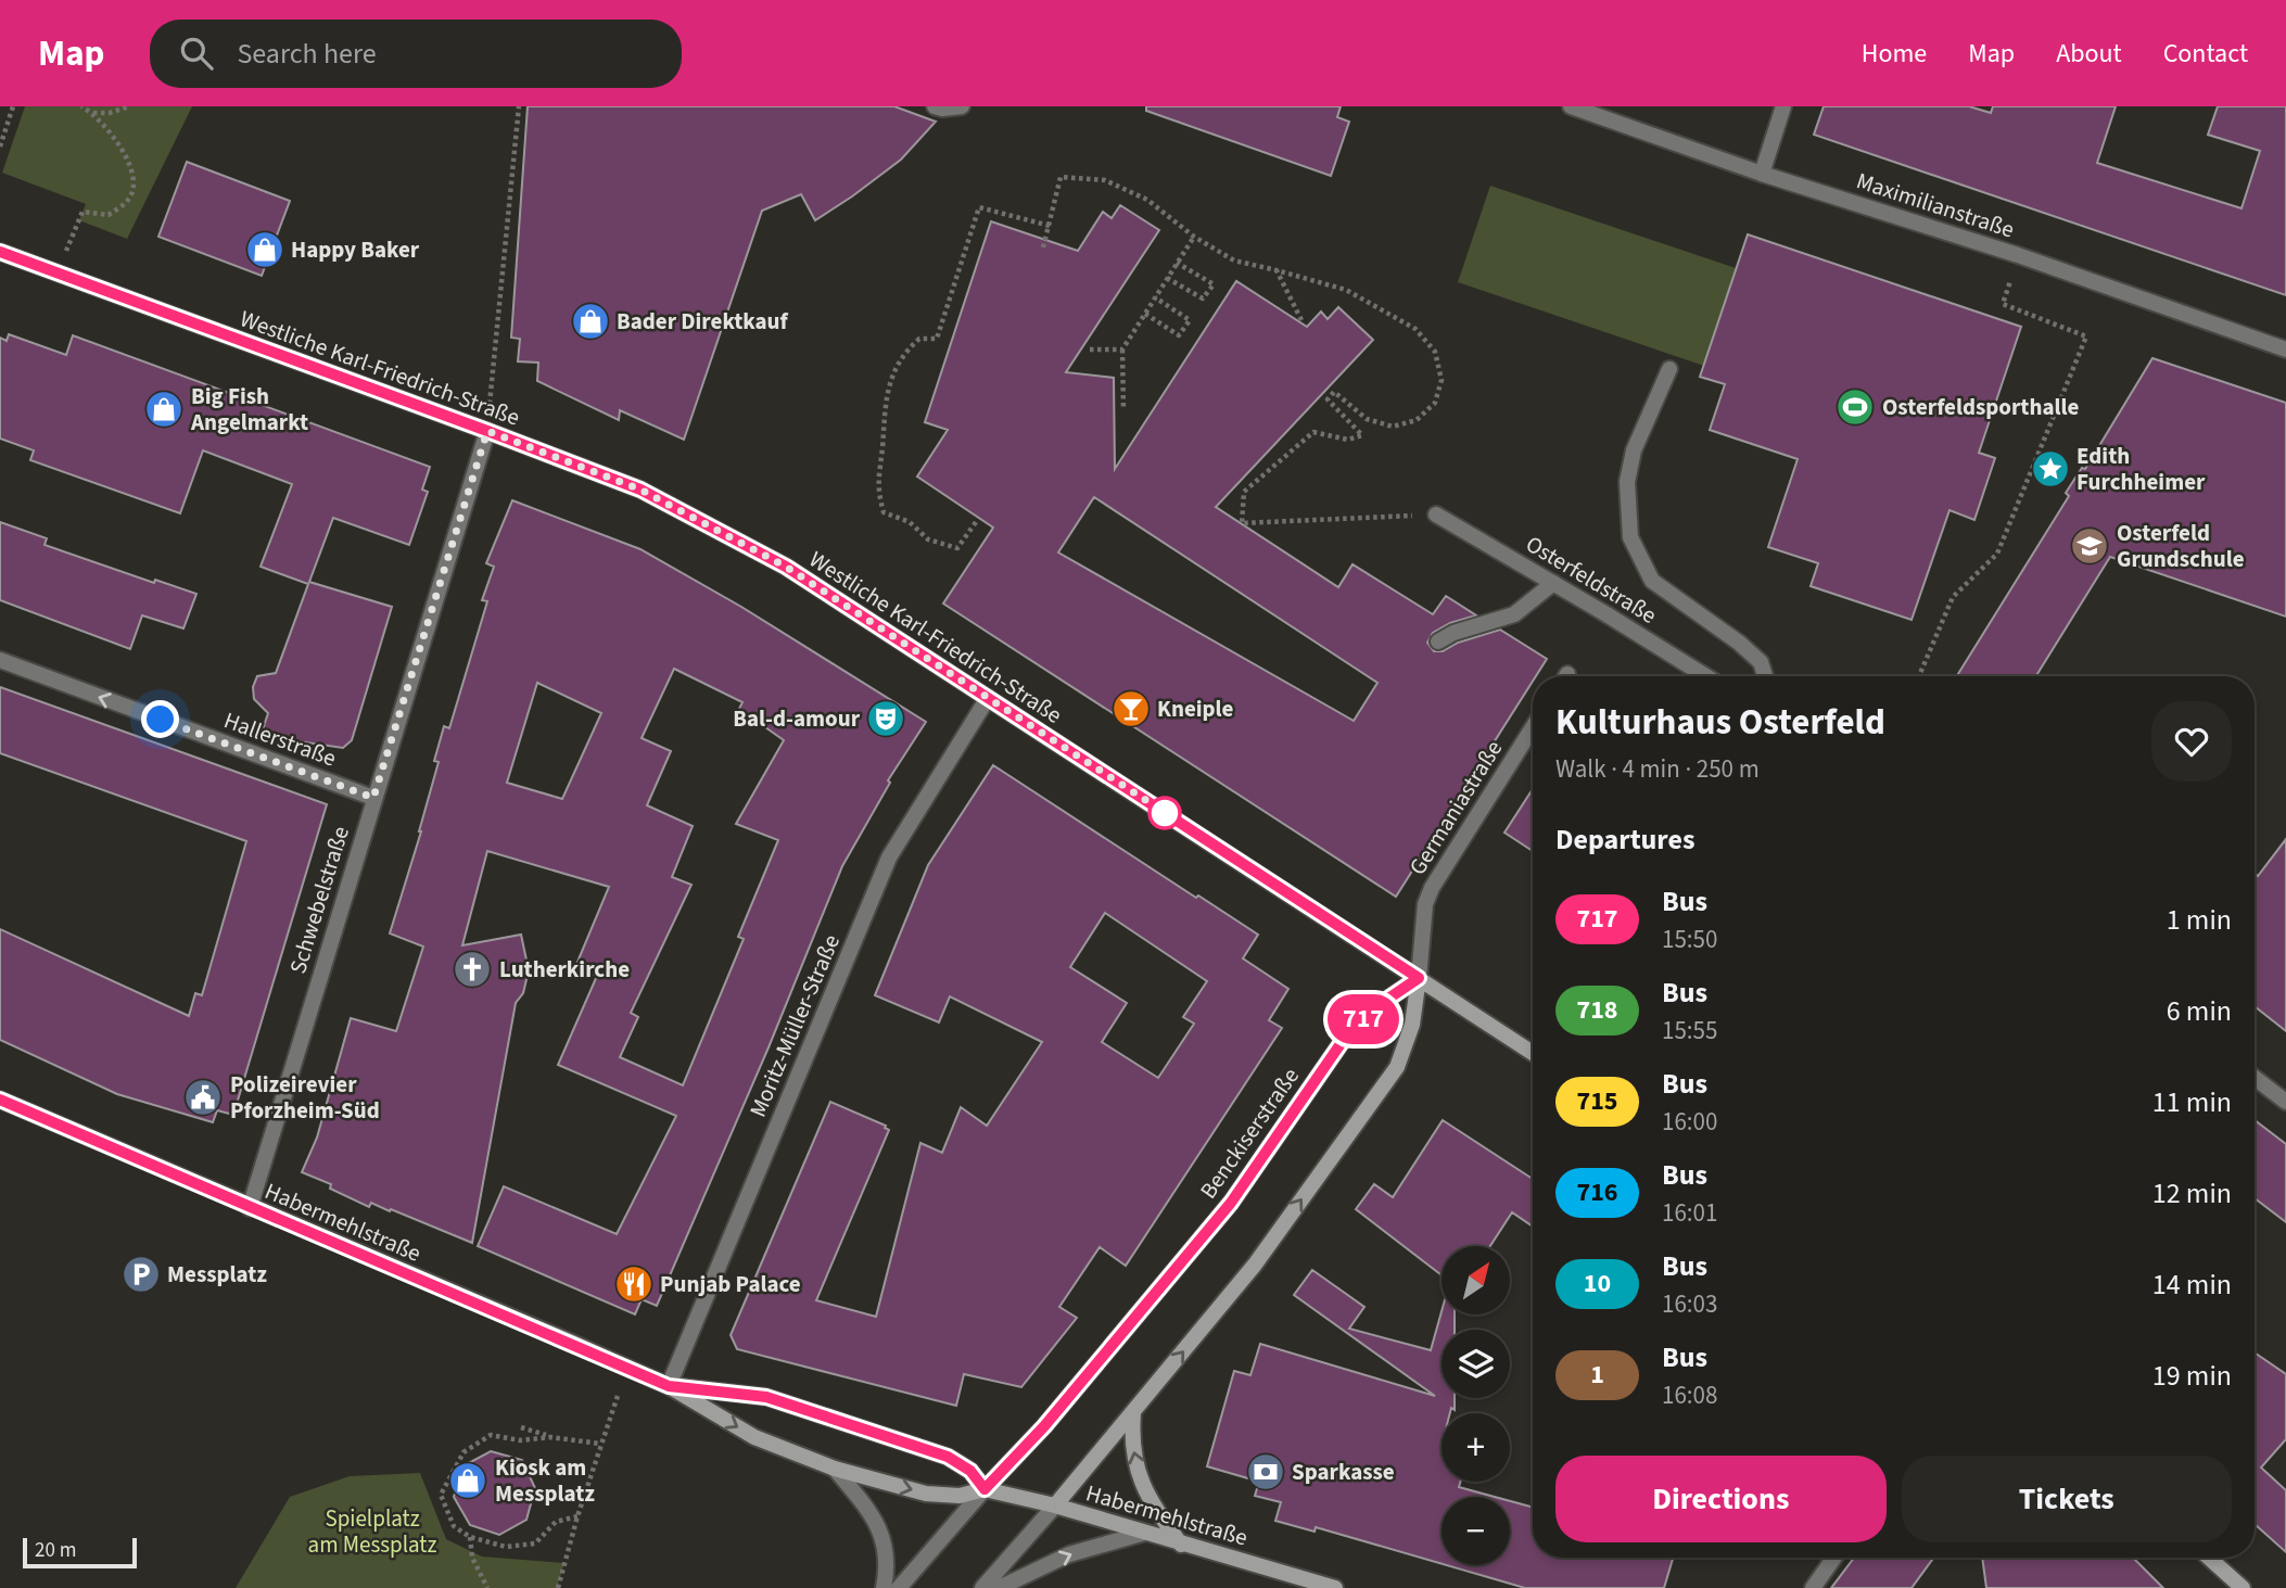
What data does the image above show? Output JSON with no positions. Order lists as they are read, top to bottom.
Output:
{
  "streets": {
    "main road": ["Westliche Karl-Friedrich-Straße", "Benckiserstraße", "Habermehlstraße"],
    "street": [
      "Maximilianstraße",
      "Osterfeldstraße",
      "Hallerstraße",
      "Germaniastraße",
      "Schwebelstraße",
      "Moritz-Müller-Straße"
    ]
  },
  "crossings": [
    ["Westliche Karl-Friedrich-Straße", "Germaniastraße"],
    ["Westliche Karl-Friedrich-Straße", "Schwebelstraße"],
    ["Westliche Karl-Friedrich-Straße", "Moritz-Müller-Straße"],
    ["Westliche Karl-Friedrich-Straße", "Benckiserstraße"],
    ["Hallerstraße", "Schwebelstraße"],
    ["Germaniastraße", "Benckiserstraße"],
    ["Schwebelstraße", "Habermehlstraße"],
    ["Moritz-Müller-Straße", "Habermehlstraße"],
    ["Benckiserstraße", "Habermehlstraße"]
  ],
  "one_way": ["Hallerstraße"],
  "parks": ["Spielplatz am Messplatz"],
  "places": {
    "shop": [
      "Happy Baker",
      "Bader Direktkauf",
      "Big Fish Angelmarkt",
      "Kiosk am Messplatz"
    ],
    "sports": ["Osterfeldsporthalle"],
    "place": ["Edith Furchheimer"],
    "school or university": ["Osterfeld Grundschule"],
    "bar": ["Kneiple"],
    "theatre": ["Bal-d-amour"],
    "church": ["Lutherkirche"],
    "public building": ["Polizeirevier Pforzheim-Süd"],
    "parking": ["Messplatz"],
    "restaurant": ["Punjab Palace"],
    "bank": ["Sparkasse"]
  },
  "lines": ["bus line 717"],
  "scale_bar": "20 m",
  "north": "top right",
  "page": {
    "header": "Map",
    "search": "Search here",
    "nav": [
      "Home",
      "Map",
      "About",
      "Contact"
    ],
    "on_map": "717",
    "heading": [
      ["Kulturhaus Osterfeld", "Walk · 4 min · 250 m"],
      "Departures"
    ],
    "list": [
      {
        "mark": "717",
        "name": "Bus",
        "note": "15:50",
        "value": "1 min"
      },
      {
        "mark": "718",
        "name": "Bus",
        "note": "15:55",
        "value": "6 min"
      },
      {
        "mark": "715",
        "name": "Bus",
        "note": "16:00",
        "value": "11 min"
      },
      {
        "mark": "716",
        "name": "Bus",
        "note": "16:01",
        "value": "12 min"
      },
      {
        "mark": "10",
        "name": "Bus",
        "note": "16:03",
        "value": "14 min"
      },
      {
        "mark": "1",
        "name": "Bus",
        "note": "16:08",
        "value": "19 min"
      }
    ],
    "map_buttons": ["+", "−"],
    "buttons": ["Directions", "Tickets"],
    "scale": "20 m"
  }
}
